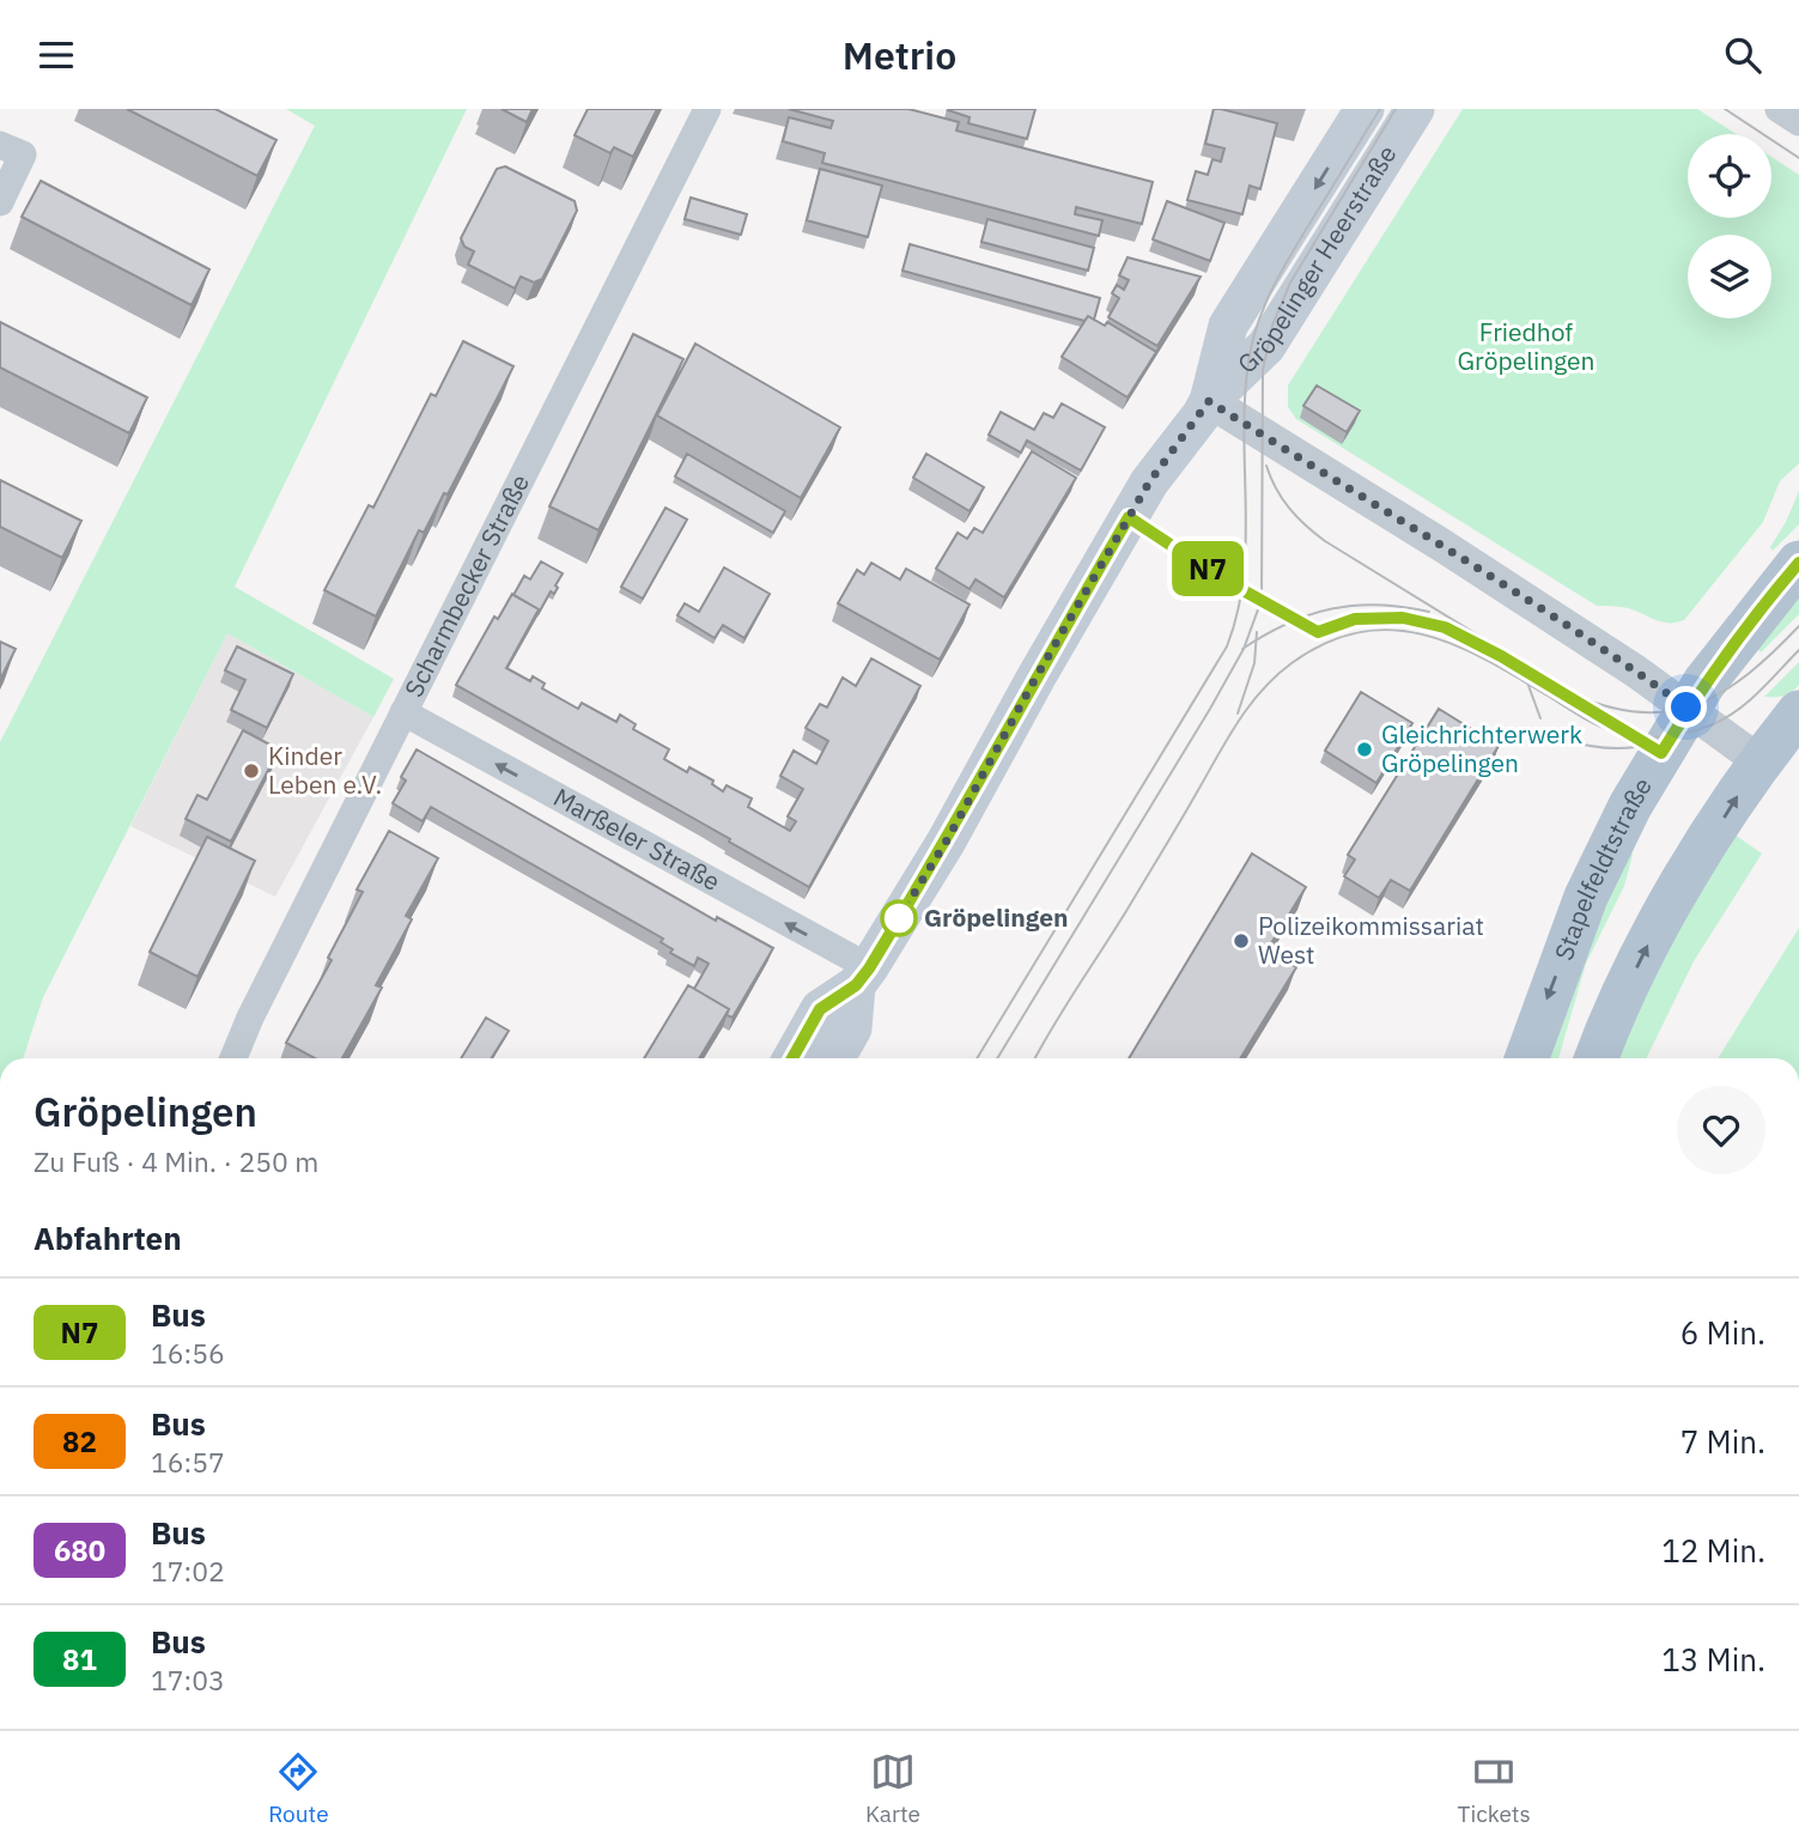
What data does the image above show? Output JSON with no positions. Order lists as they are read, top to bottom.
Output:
{
  "streets": {
    "main road": ["Gröpelinger Heerstraße", "Stapelfeldtstraße"],
    "street": ["Scharmbecker Straße", "Marßeler Straße"]
  },
  "crossings": [
    ["Gröpelinger Heerstraße", "Marßeler Straße"],
    ["Scharmbecker Straße", "Marßeler Straße"]
  ],
  "one_way": ["Marßeler Straße"],
  "parks": ["Friedhof Gröpelingen"],
  "places": [
    "Gleichrichterwerk Gröpelingen",
    "Kinder Leben e.V.",
    "Gröpelingen",
    "Polizeikommissariat West"
  ],
  "lines": ["bus line N7"],
  "page": {
    "header": "Metrio",
    "on_map": "N7",
    "heading": [
      ["Gröpelingen", "Zu Fuß · 4 Min. · 250 m"],
      "Abfahrten"
    ],
    "list": [
      {
        "mark": "N7",
        "name": "Bus",
        "note": "16:56",
        "value": "6 Min."
      },
      {
        "mark": "82",
        "name": "Bus",
        "note": "16:57",
        "value": "7 Min."
      },
      {
        "mark": "680",
        "name": "Bus",
        "note": "17:02",
        "value": "12 Min."
      },
      {
        "mark": "81",
        "name": "Bus",
        "note": "17:03",
        "value": "13 Min."
      }
    ],
    "tabs": ["Route", "Karte", "Tickets"]
  }
}
